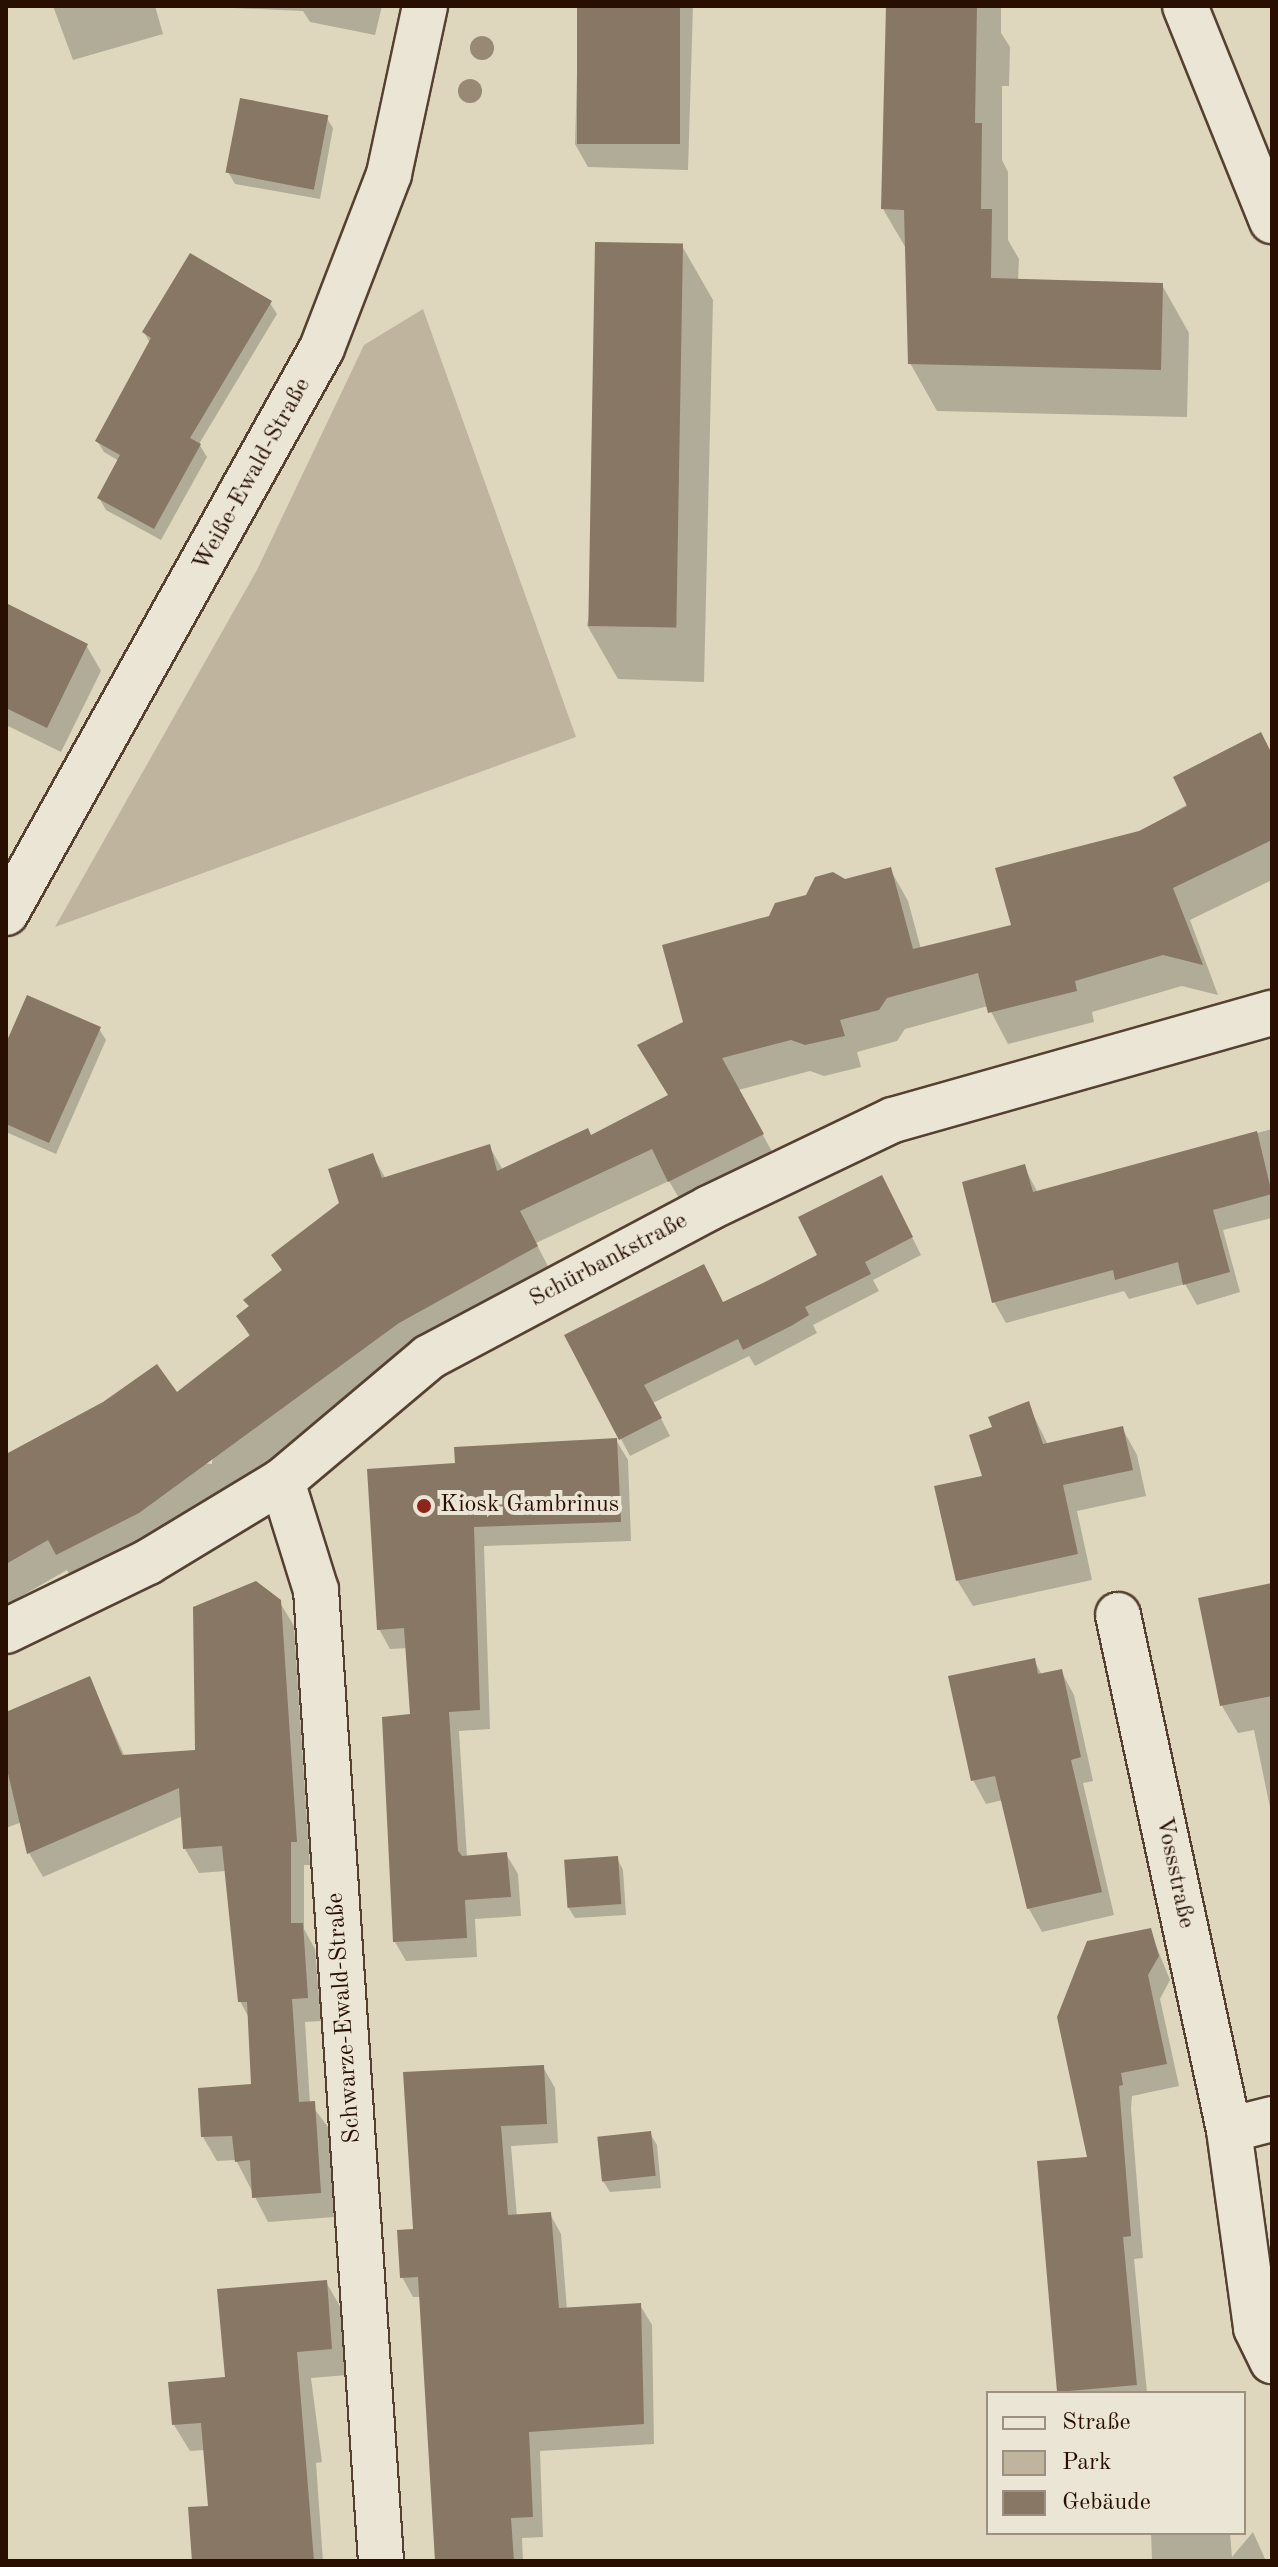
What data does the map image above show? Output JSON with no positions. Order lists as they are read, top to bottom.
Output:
{
  "streets": {
    "street": [
      "Weiße-Ewald-Straße",
      "Schürbankstraße",
      "Vossstraße",
      "Schwarze-Ewald-Straße"
    ]
  },
  "crossings": [
    ["Schürbankstraße", "Schwarze-Ewald-Straße"]
  ],
  "places": ["Kiosk Gambrinus"],
  "legend": ["Straße", "Park", "Gebäude"]
}
